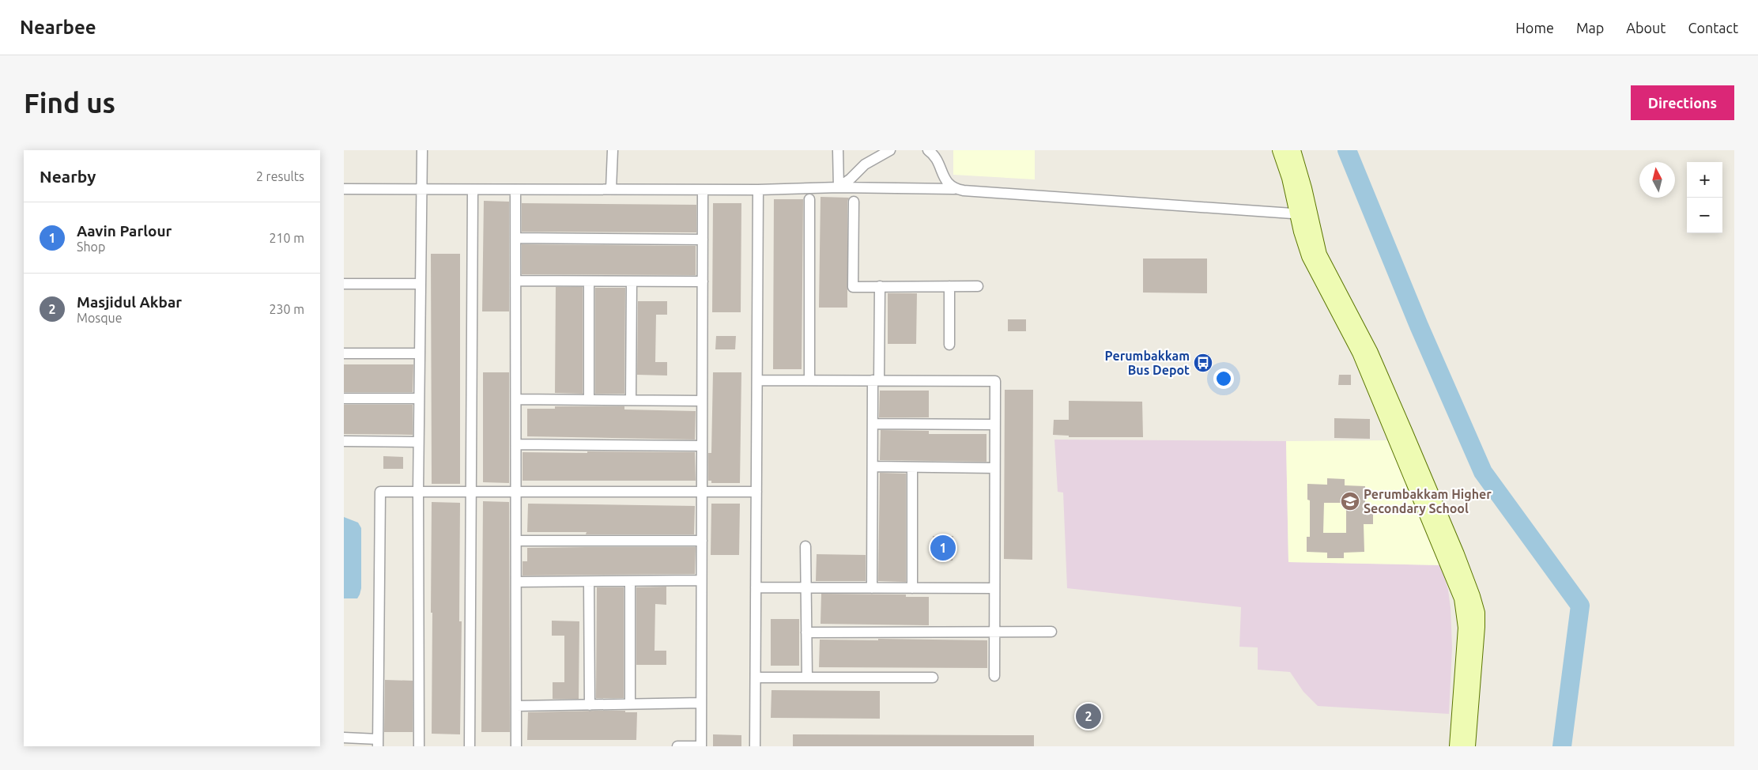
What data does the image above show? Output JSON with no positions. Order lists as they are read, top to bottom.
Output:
{
  "places": {
    "bus stop": ["Perumbakkam Bus Depot"],
    "school or university": ["Perumbakkam Higher Secondary School"]
  },
  "north": "top",
  "page": {
    "header": "Nearbee",
    "nav": [
      "Home",
      "Map",
      "About",
      "Contact"
    ],
    "buttons": "Directions",
    "title": "Find us",
    "heading": ["Nearby", "2 results"],
    "map_buttons": ["+", "−"],
    "list": [
      {
        "mark": "1",
        "name": "Aavin Parlour",
        "note": "Shop",
        "value": "210 m"
      },
      {
        "mark": "2",
        "name": "Masjidul Akbar",
        "note": "Mosque",
        "value": "230 m"
      }
    ],
    "pins": ["1", "2"]
  }
}
